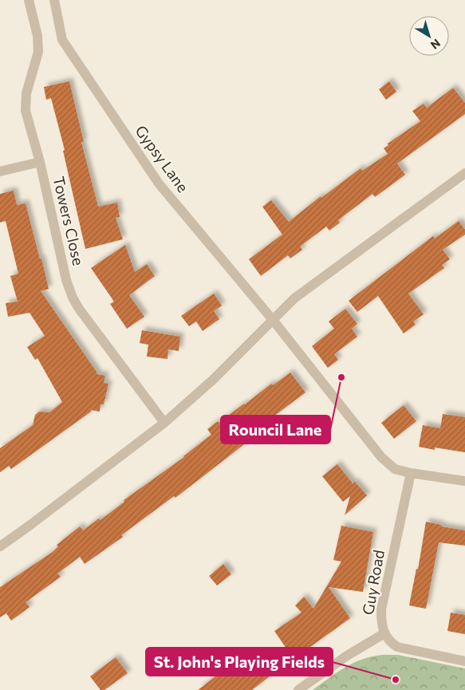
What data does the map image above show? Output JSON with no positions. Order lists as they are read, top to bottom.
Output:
{
  "streets": {
    "street": ["Gypsy Lane", "Towers Close", "Guy Road"]
  },
  "crossings": [
    ["Gypsy Lane", "Guy Road"]
  ],
  "places": ["Rouncil Lane", "St. John's Playing Fields"],
  "north": "bottom right"
}
